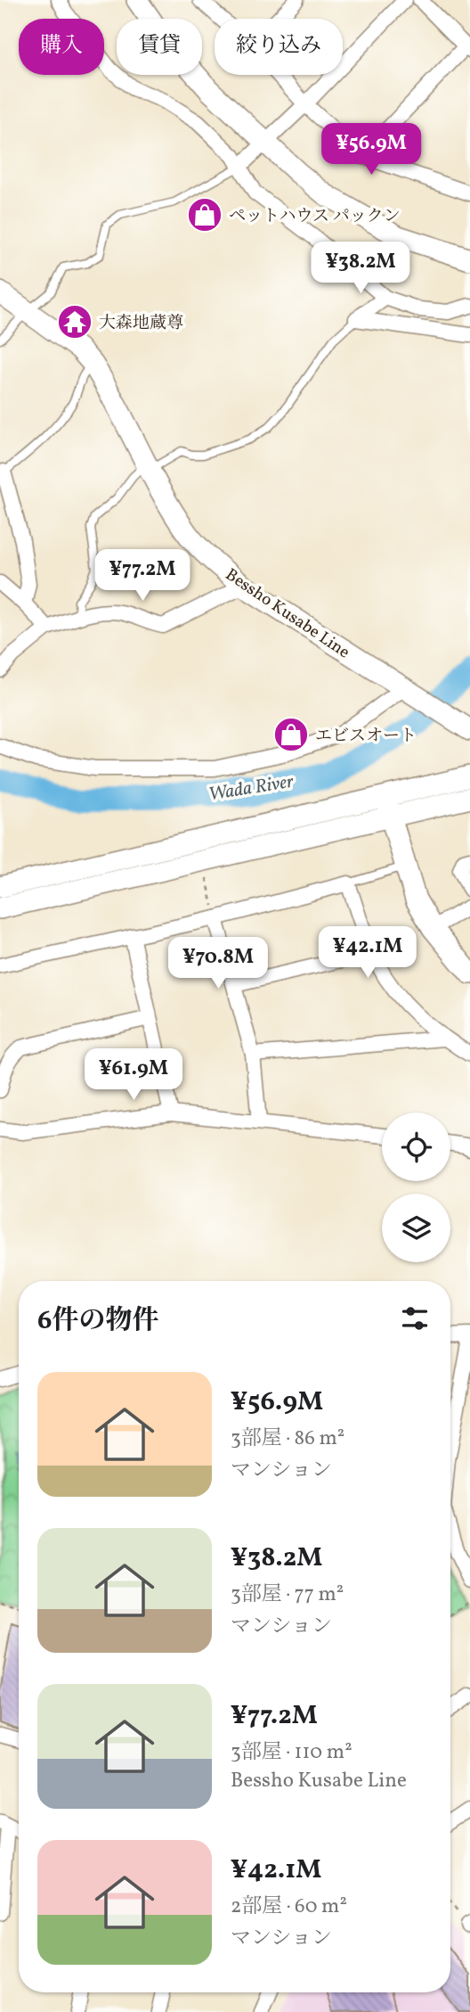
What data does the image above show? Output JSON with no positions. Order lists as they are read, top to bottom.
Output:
{
  "streets": {
    "street": ["Bessho Kusabe Line"]
  },
  "water": ["Wada River"],
  "places": {
    "shop": ["ペットハウス パックン", "エビスオート"],
    "temple": ["大森地蔵尊"]
  },
  "page": {
    "chip": ["購入", "賃貸", "絞り込み"],
    "price": [
      "¥56.9M",
      "¥38.2M",
      "¥77.2M",
      "¥42.1M",
      "¥70.8M",
      "¥61.9M"
    ],
    "heading": "6件の物件",
    "list": [
      {
        "name": "¥56.9M",
        "note": "3部屋 · 86 m² · マンション"
      },
      {
        "name": "¥38.2M",
        "note": "3部屋 · 77 m² · マンション"
      },
      {
        "name": "¥77.2M",
        "note": "3部屋 · 110 m² · Bessho Kusabe Line"
      },
      {
        "name": "¥42.1M",
        "note": "2部屋 · 60 m² · マンション"
      }
    ]
  }
}
